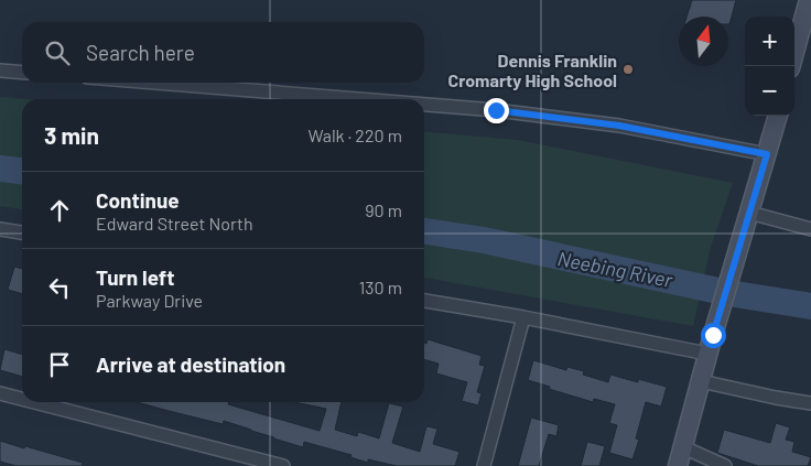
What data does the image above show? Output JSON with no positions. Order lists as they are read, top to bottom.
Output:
{
  "water": ["Neebing River"],
  "places": ["Dennis Franklin Cromarty High School"],
  "north": "top",
  "page": {
    "map_buttons": ["+", "−"],
    "search": "Search here",
    "heading": ["3 min", "Walk · 220 m"],
    "list": [
      ["Continue", "Edward Street North", "90 m"],
      ["Turn left", "Parkway Drive", "130 m"],
      "Arrive at destination"
    ]
  }
}
